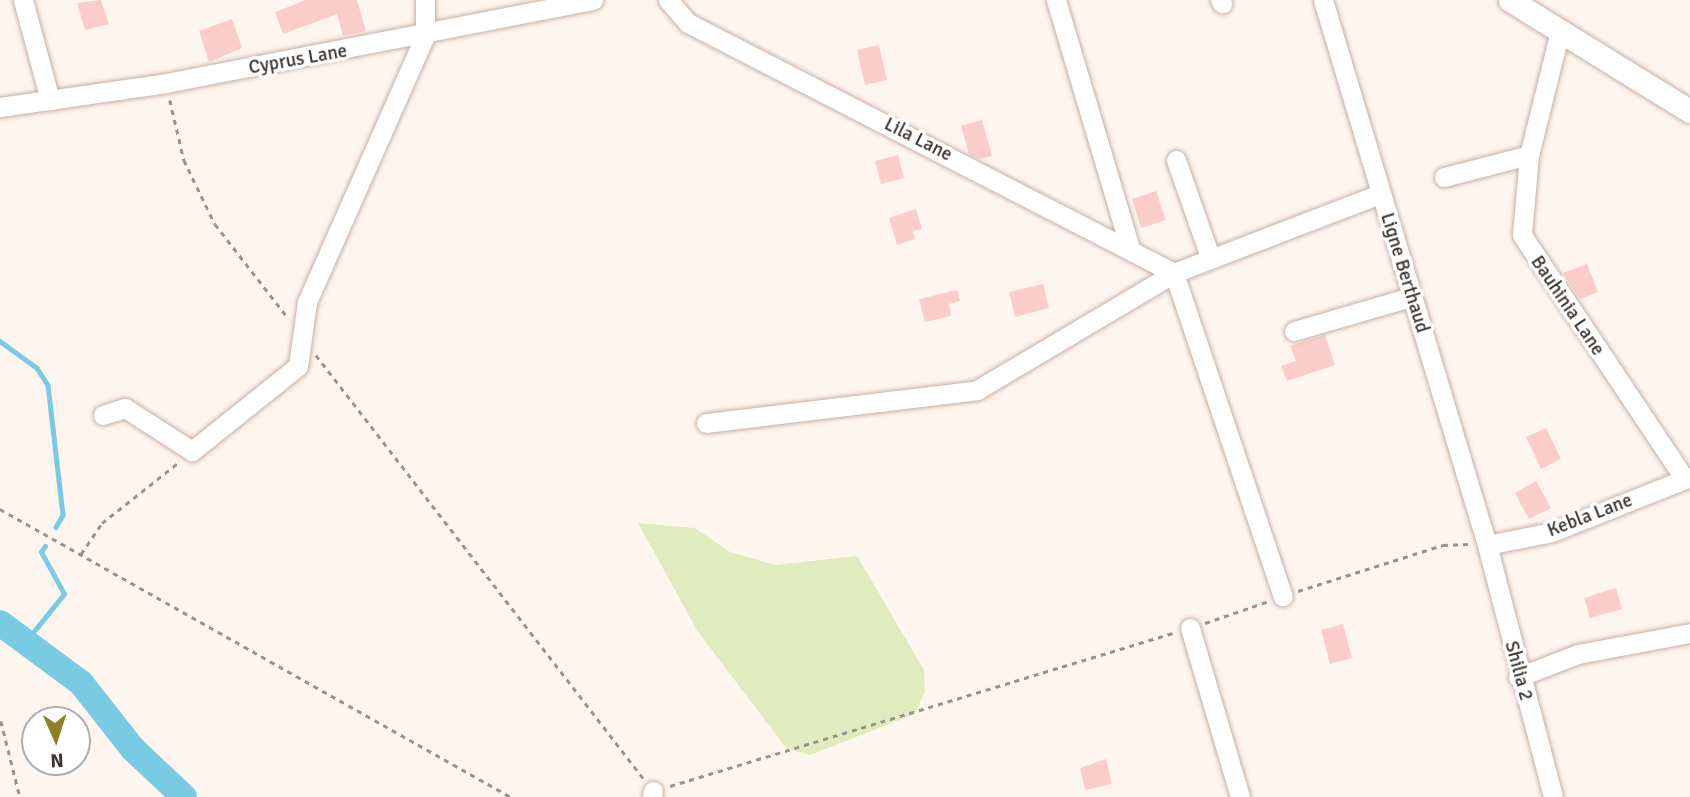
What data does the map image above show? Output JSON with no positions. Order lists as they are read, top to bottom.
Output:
{
  "streets": {
    "street": [
      "Cyprus Lane",
      "Lila Lane",
      "Ligne Berthaud",
      "Bauhinia Lane",
      "Kebla Lane",
      "Shilia 2"
    ]
  },
  "crossings": [
    ["Ligne Berthaud", "Kebla Lane"],
    ["Ligne Berthaud", "Shilia 2"],
    ["Bauhinia Lane", "Kebla Lane"],
    ["Kebla Lane", "Shilia 2"]
  ],
  "north": "bottom"
}
